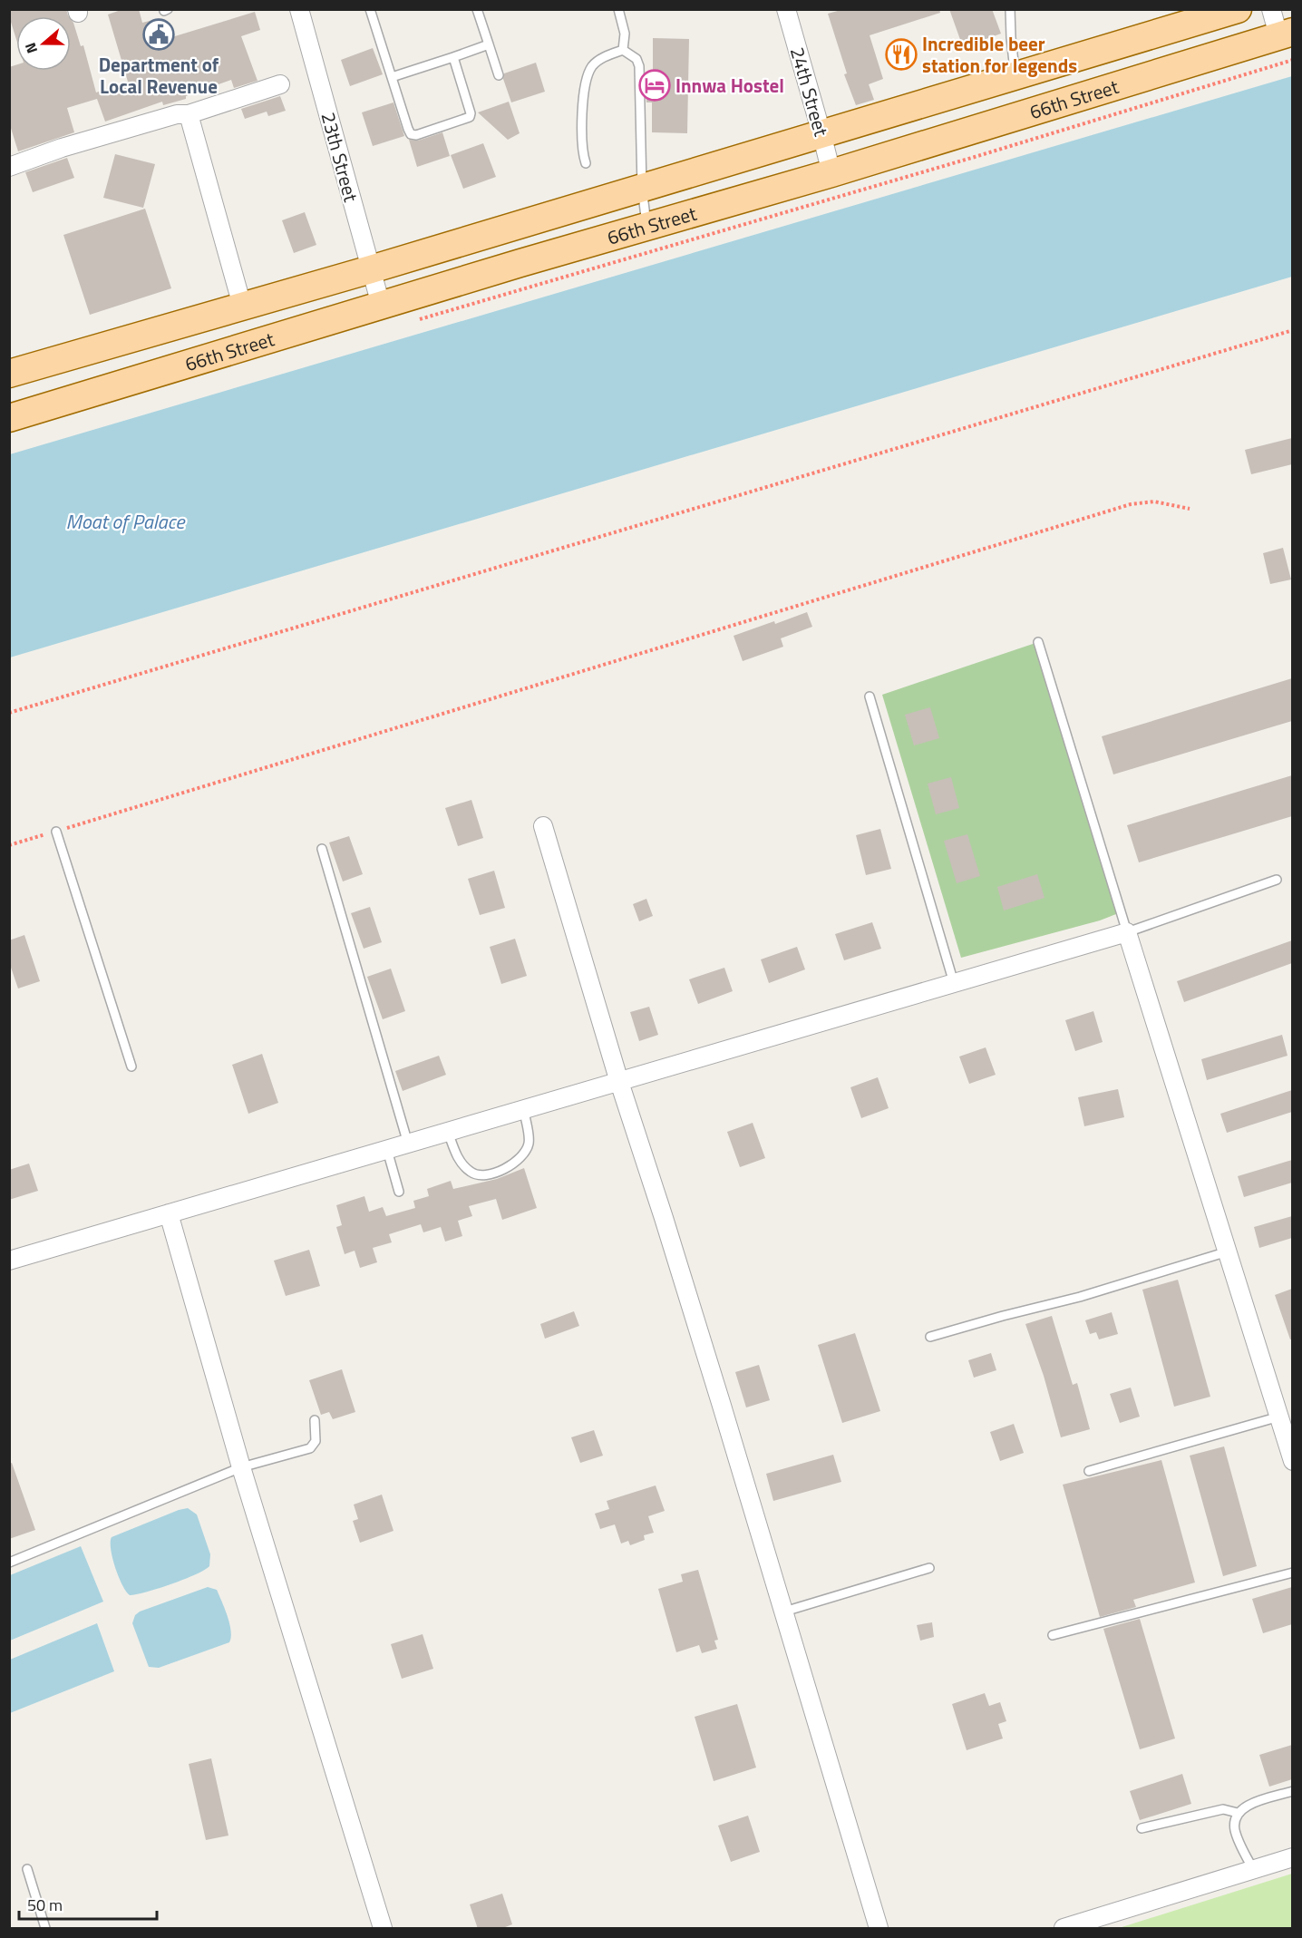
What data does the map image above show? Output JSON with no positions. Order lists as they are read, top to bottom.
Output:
{
  "streets": {
    "main road": ["66th Street"],
    "street": ["24th Street", "23th Street"]
  },
  "crossings": [
    ["24th Street", "66th Street"],
    ["66th Street", "23th Street"]
  ],
  "water": ["Moat of Palace"],
  "places": {
    "public building": ["Department of Local Revenue"],
    "restaurant": ["Incredible beer station for legends"],
    "hotel": ["Innwa Hostel"]
  },
  "scale_bar": "50 m",
  "north": "left"
}
